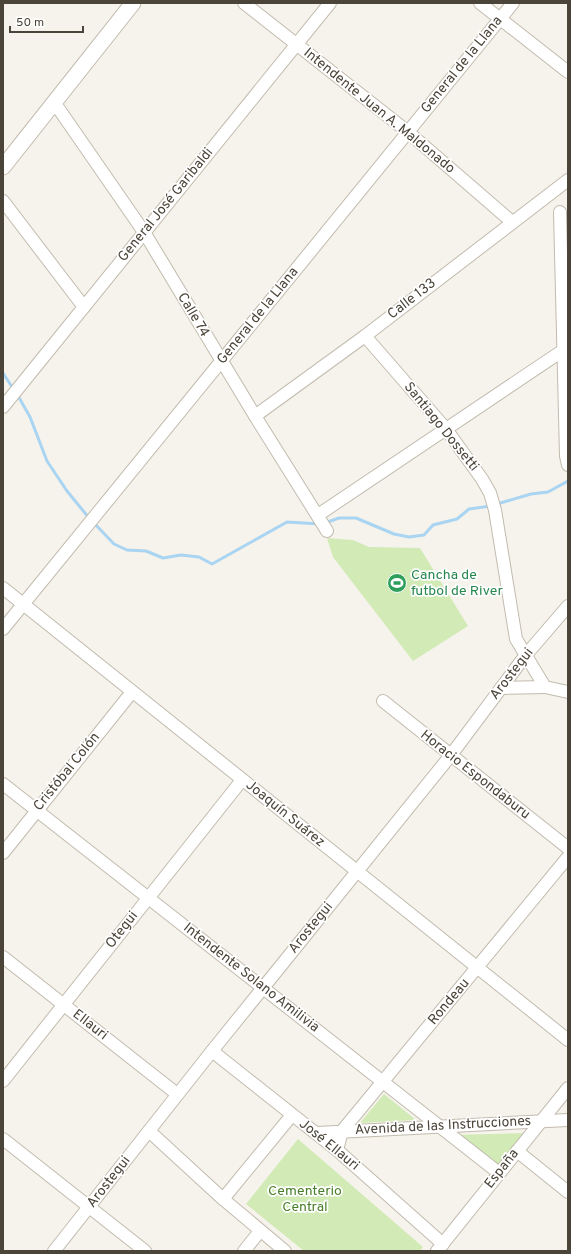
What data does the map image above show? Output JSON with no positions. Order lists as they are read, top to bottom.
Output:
{
  "streets": {
    "street": [
      "General de la Llana",
      "Intendente Juan A. Maldonado",
      "General José Garibaldi",
      "Calle 133",
      "Calle 74",
      "Santiago Dossetti",
      "Arostegui",
      "Cristóbal Colón",
      "Horacio Espondaburu",
      "Joaquín Suárez",
      "Otegui",
      "Intendente Solano Amilivia",
      "Rondeau",
      "Ellauri",
      "Avenida de las Instrucciones",
      "José Ellauri",
      "España"
    ]
  },
  "crossings": [
    ["General de la Llana", "Intendente Juan A. Maldonado"],
    ["General de la Llana", "Calle 74"],
    ["General de la Llana", "Joaquín Suárez"],
    ["Intendente Juan A. Maldonado", "General José Garibaldi"],
    ["Intendente Juan A. Maldonado", "Calle 133"],
    ["General José Garibaldi", "Calle 74"],
    ["Calle 133", "Calle 74"],
    ["Calle 133", "Santiago Dossetti"],
    ["Calle 74", "Santiago Dossetti"],
    ["Santiago Dossetti", "Arostegui"],
    ["Arostegui", "Horacio Espondaburu"],
    ["Arostegui", "Joaquín Suárez"],
    ["Arostegui", "Intendente Solano Amilivia"],
    ["Arostegui", "Ellauri"],
    ["Arostegui", "José Ellauri"],
    ["Cristóbal Colón", "Joaquín Suárez"],
    ["Cristóbal Colón", "Intendente Solano Amilivia"],
    ["Joaquín Suárez", "Otegui"],
    ["Joaquín Suárez", "Rondeau"],
    ["Otegui", "Intendente Solano Amilivia"],
    ["Otegui", "Ellauri"],
    ["Intendente Solano Amilivia", "Rondeau"],
    ["Intendente Solano Amilivia", "Avenida de las Instrucciones"],
    ["Intendente Solano Amilivia", "España"],
    ["Rondeau", "Avenida de las Instrucciones"],
    ["Rondeau", "José Ellauri"],
    ["Avenida de las Instrucciones", "José Ellauri"],
    ["Avenida de las Instrucciones", "España"],
    ["José Ellauri", "España"]
  ],
  "parks": ["Cementerio Central"],
  "places": {
    "sports": ["Cancha de futbol de River"]
  },
  "scale_bar": "50 m"
}
